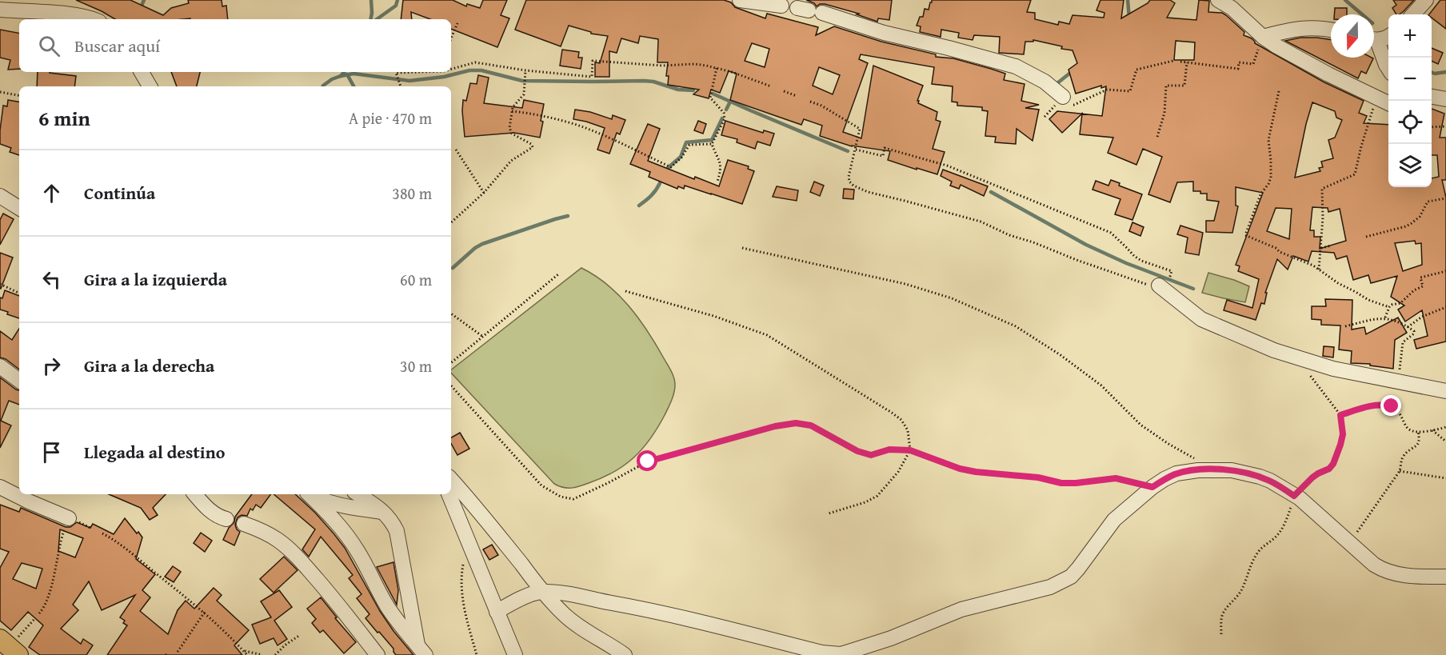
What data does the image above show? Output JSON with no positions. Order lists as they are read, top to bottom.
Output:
{
  "north": "bottom",
  "page": {
    "map_buttons": ["+", "−"],
    "search": "Buscar aquí",
    "heading": ["6 min", "A pie · 470 m"],
    "list": [
      ["Continúa", "380 m"],
      ["Gira a la izquierda", "60 m"],
      ["Gira a la derecha", "30 m"],
      "Llegada al destino"
    ]
  }
}
